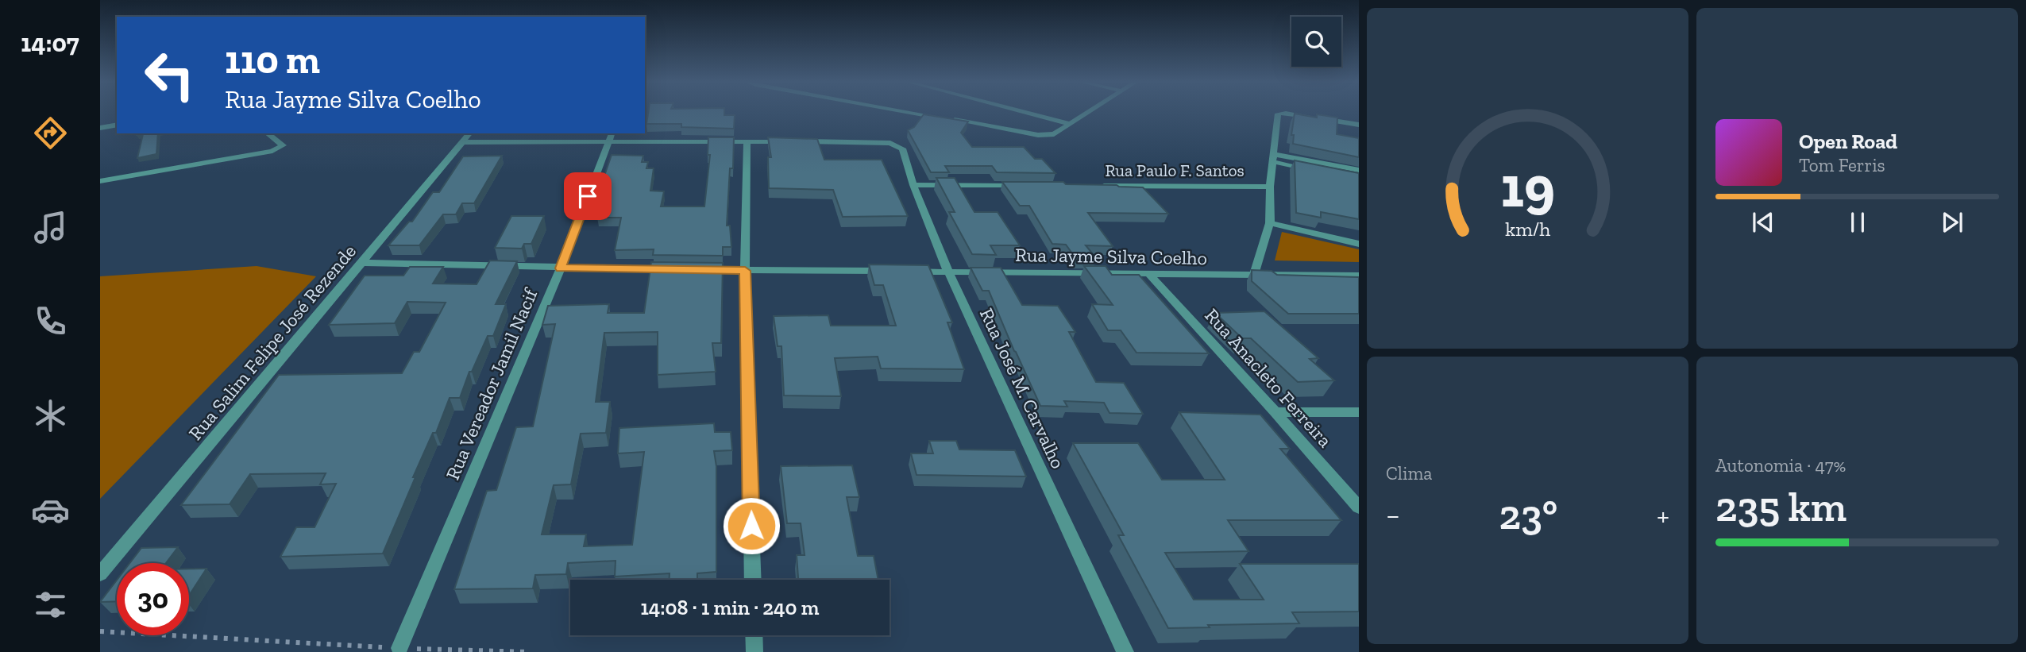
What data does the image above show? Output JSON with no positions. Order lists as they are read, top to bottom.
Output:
{
  "streets": {
    "street": [
      "Rua Paulo F. Santos",
      "Rua Jayme Silva Coelho",
      "Rua Salim Felipe José Rezende",
      "Rua Anacleto Ferreira",
      "Rua Vereador Jamil Nacif",
      "Rua José M. Carvalho"
    ]
  },
  "crossings": [
    ["Rua Jayme Silva Coelho", "Rua Anacleto Ferreira"],
    ["Rua Jayme Silva Coelho", "Rua José M. Carvalho"]
  ],
  "page": {
    "tabs": "14:07",
    "turn": ["110 m", "Rua Jayme Silva Coelho"],
    "song": ["Open Road", "Tom Ferris"],
    "tile": [
      "Clima",
      ["Autonomia · 47%", "235 km"]
    ],
    "heat": ["−", "23°", "+"],
    "limit": "30",
    "trip": "14:08 · 1 min · 240 m",
    "gauge": ["19", "km/h"]
  }
}
